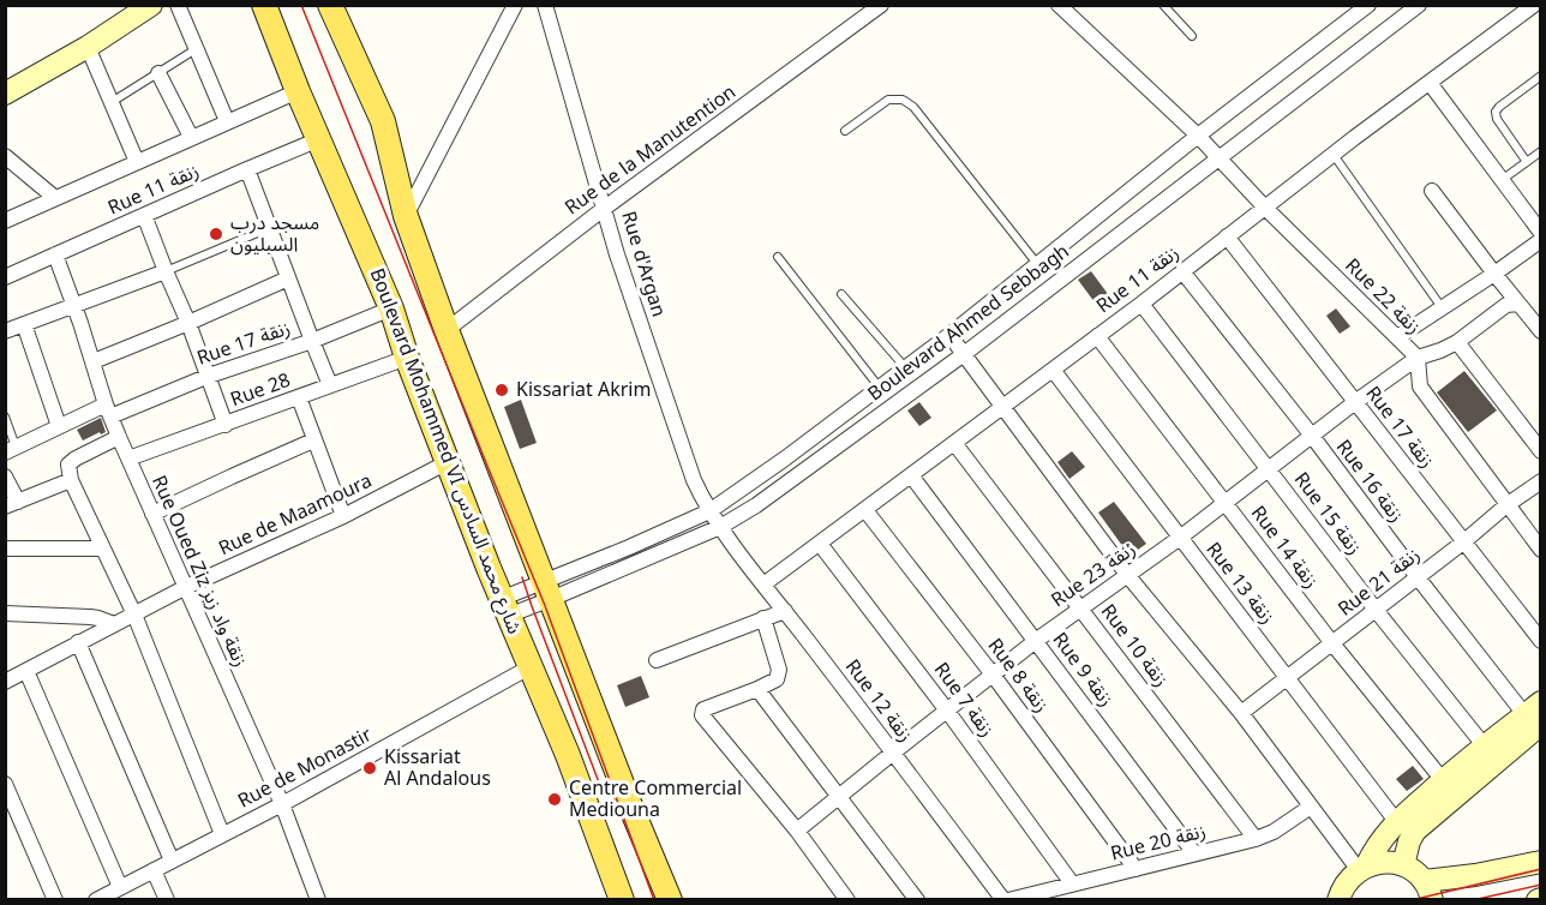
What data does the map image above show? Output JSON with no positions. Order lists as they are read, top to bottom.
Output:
{
  "streets": {
    "main road": ["Boulevard Mohammed VI شارع محمد السادس"],
    "street": [
      "Rue de la Manutention",
      "Rue 11 زنقة",
      "Rue d'Argan",
      "Rue 22 زنقة",
      "Boulevard Ahmed Sebbagh",
      "Rue 17 زنقة",
      "Rue 28",
      "Rue 16 زنقة",
      "Rue 15 زنقة",
      "Rue de Maamoura",
      "Rue 14 زنقة",
      "Rue Oued Ziz زنقة واد زيز",
      "Rue 23 زنقة",
      "Rue 21 زنقة",
      "Rue 13 زنقة",
      "Rue 10 زنقة",
      "Rue 9 زنقة",
      "Rue 8 زنقة",
      "Rue 7 زنقة",
      "Rue 12 زنقة",
      "Rue de Monastir",
      "Rue 20 زنقة"
    ]
  },
  "crossings": [
    ["Rue de la Manutention", "Rue d'Argan"],
    ["Rue 11 زنقة", "Rue 22 زنقة"],
    ["Rue 11 زنقة", "Rue 17 زنقة"],
    ["Rue 11 زنقة", "Boulevard Mohammed VI شارع محمد السادس"],
    ["Rue 11 زنقة", "Rue 16 زنقة"],
    ["Rue 11 زنقة", "Rue 15 زنقة"],
    ["Rue 11 زنقة", "Rue 14 زنقة"],
    ["Rue 11 زنقة", "Rue Oued Ziz زنقة واد زيز"],
    ["Rue 11 زنقة", "Rue 13 زنقة"],
    ["Rue 11 زنقة", "Rue 10 زنقة"],
    ["Rue 11 زنقة", "Rue 9 زنقة"],
    ["Rue 11 زنقة", "Rue 8 زنقة"],
    ["Rue 11 زنقة", "Rue 7 زنقة"],
    ["Rue 11 زنقة", "Rue 12 زنقة"],
    ["Rue d'Argan", "Boulevard Ahmed Sebbagh"],
    ["Rue d'Argan", "Rue 12 زنقة"],
    ["Rue 22 زنقة", "Boulevard Ahmed Sebbagh"],
    ["Rue 22 زنقة", "Rue 23 زنقة"],
    ["Rue 22 زنقة", "Rue 21 زنقة"],
    ["Boulevard Ahmed Sebbagh", "Boulevard Mohammed VI شارع محمد السادس"],
    ["Boulevard Ahmed Sebbagh", "Rue 12 زنقة"],
    ["Rue 17 زنقة", "Boulevard Mohammed VI شارع محمد السادس"],
    ["Rue 17 زنقة", "Rue Oued Ziz زنقة واد زيز"],
    ["Rue 17 زنقة", "Rue 23 زنقة"],
    ["Rue 17 زنقة", "Rue 21 زنقة"],
    ["Rue 28", "Boulevard Mohammed VI شارع محمد السادس"],
    ["Rue 28", "Rue Oued Ziz زنقة واد زيز"],
    ["Boulevard Mohammed VI شارع محمد السادس", "Rue de Maamoura"],
    ["Boulevard Mohammed VI شارع محمد السادس", "Rue de Monastir"],
    ["Rue 16 زنقة", "Rue 23 زنقة"],
    ["Rue 16 زنقة", "Rue 21 زنقة"],
    ["Rue 15 زنقة", "Rue 23 زنقة"],
    ["Rue 15 زنقة", "Rue 21 زنقة"],
    ["Rue de Maamoura", "Rue Oued Ziz زنقة واد زيز"],
    ["Rue 14 زنقة", "Rue 23 زنقة"],
    ["Rue 14 زنقة", "Rue 21 زنقة"],
    ["Rue Oued Ziz زنقة واد زيز", "Rue de Monastir"],
    ["Rue 23 زنقة", "Rue 13 زنقة"],
    ["Rue 23 زنقة", "Rue 10 زنقة"],
    ["Rue 23 زنقة", "Rue 9 زنقة"],
    ["Rue 23 زنقة", "Rue 8 زنقة"],
    ["Rue 23 زنقة", "Rue 7 زنقة"],
    ["Rue 23 زنقة", "Rue 12 زنقة"],
    ["Rue 21 زنقة", "Rue 13 زنقة"],
    ["Rue 10 زنقة", "Rue 20 زنقة"],
    ["Rue 9 زنقة", "Rue 20 زنقة"],
    ["Rue 8 زنقة", "Rue 20 زنقة"],
    ["Rue 7 زنقة", "Rue 20 زنقة"],
    ["Rue 12 زنقة", "Rue 20 زنقة"]
  ],
  "places": [
    "مسجد درب السبليون",
    "Kissariat Akrim",
    "Kissariat Al Andalous",
    "Centre Commercial Mediouna"
  ]
}
